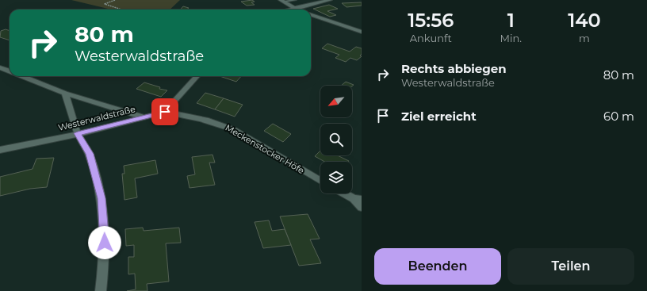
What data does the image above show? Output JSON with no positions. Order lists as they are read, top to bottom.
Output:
{
  "streets": {
    "street": ["Westerwaldstraße", "Meckenstocker Höfe"]
  },
  "crossings": [
    ["Westerwaldstraße", "Meckenstocker Höfe"]
  ],
  "north": "bottom left",
  "page": {
    "eta": [
      "15:56",
      "Ankunft",
      "1",
      "Min.",
      "140",
      "m"
    ],
    "turn": ["80 m", "Westerwaldstraße"],
    "list": [
      {
        "name": "Rechts abbiegen",
        "note": "Westerwaldstraße",
        "value": "80 m"
      },
      {
        "name": "Ziel erreicht",
        "value": "60 m"
      }
    ],
    "buttons": ["Beenden", "Teilen"]
  }
}
